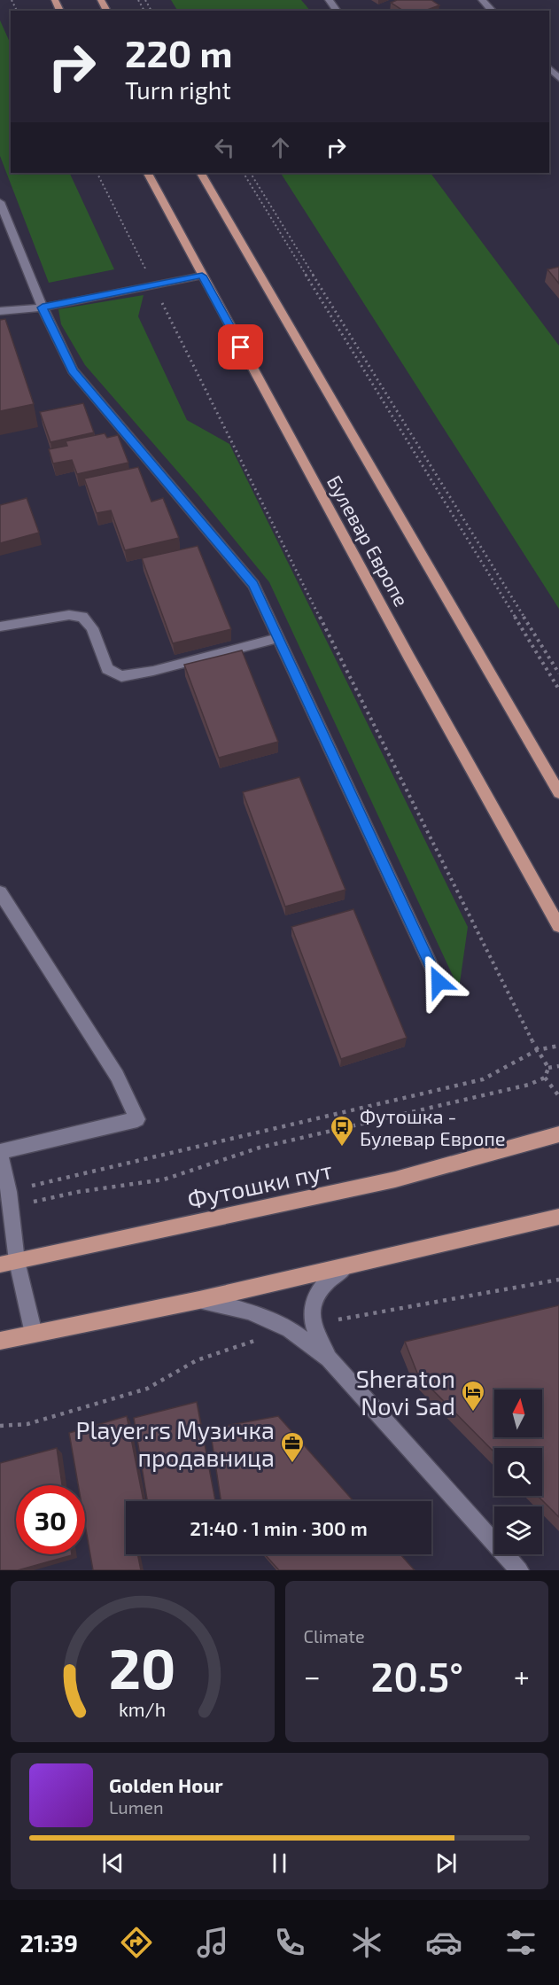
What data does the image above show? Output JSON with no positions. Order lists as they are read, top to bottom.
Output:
{
  "streets": {
    "main road": ["Булевар Европе", "Футошки пут"]
  },
  "places": {
    "bus stop": ["Футошка - Булевар Европе"],
    "hotel": ["Sheraton Novi Sad"],
    "office": ["Player.rs Музичка продавница"]
  },
  "north": "top",
  "page": {
    "turn": ["220 m", "Turn right"],
    "limit": "30",
    "trip": "21:40 · 1 min · 300 m",
    "tile": "Climate",
    "heat": ["−", "20.5°", "+"],
    "song": ["Golden Hour", "Lumen"],
    "tabs": "21:39",
    "gauge": ["20", "km/h"]
  }
}
